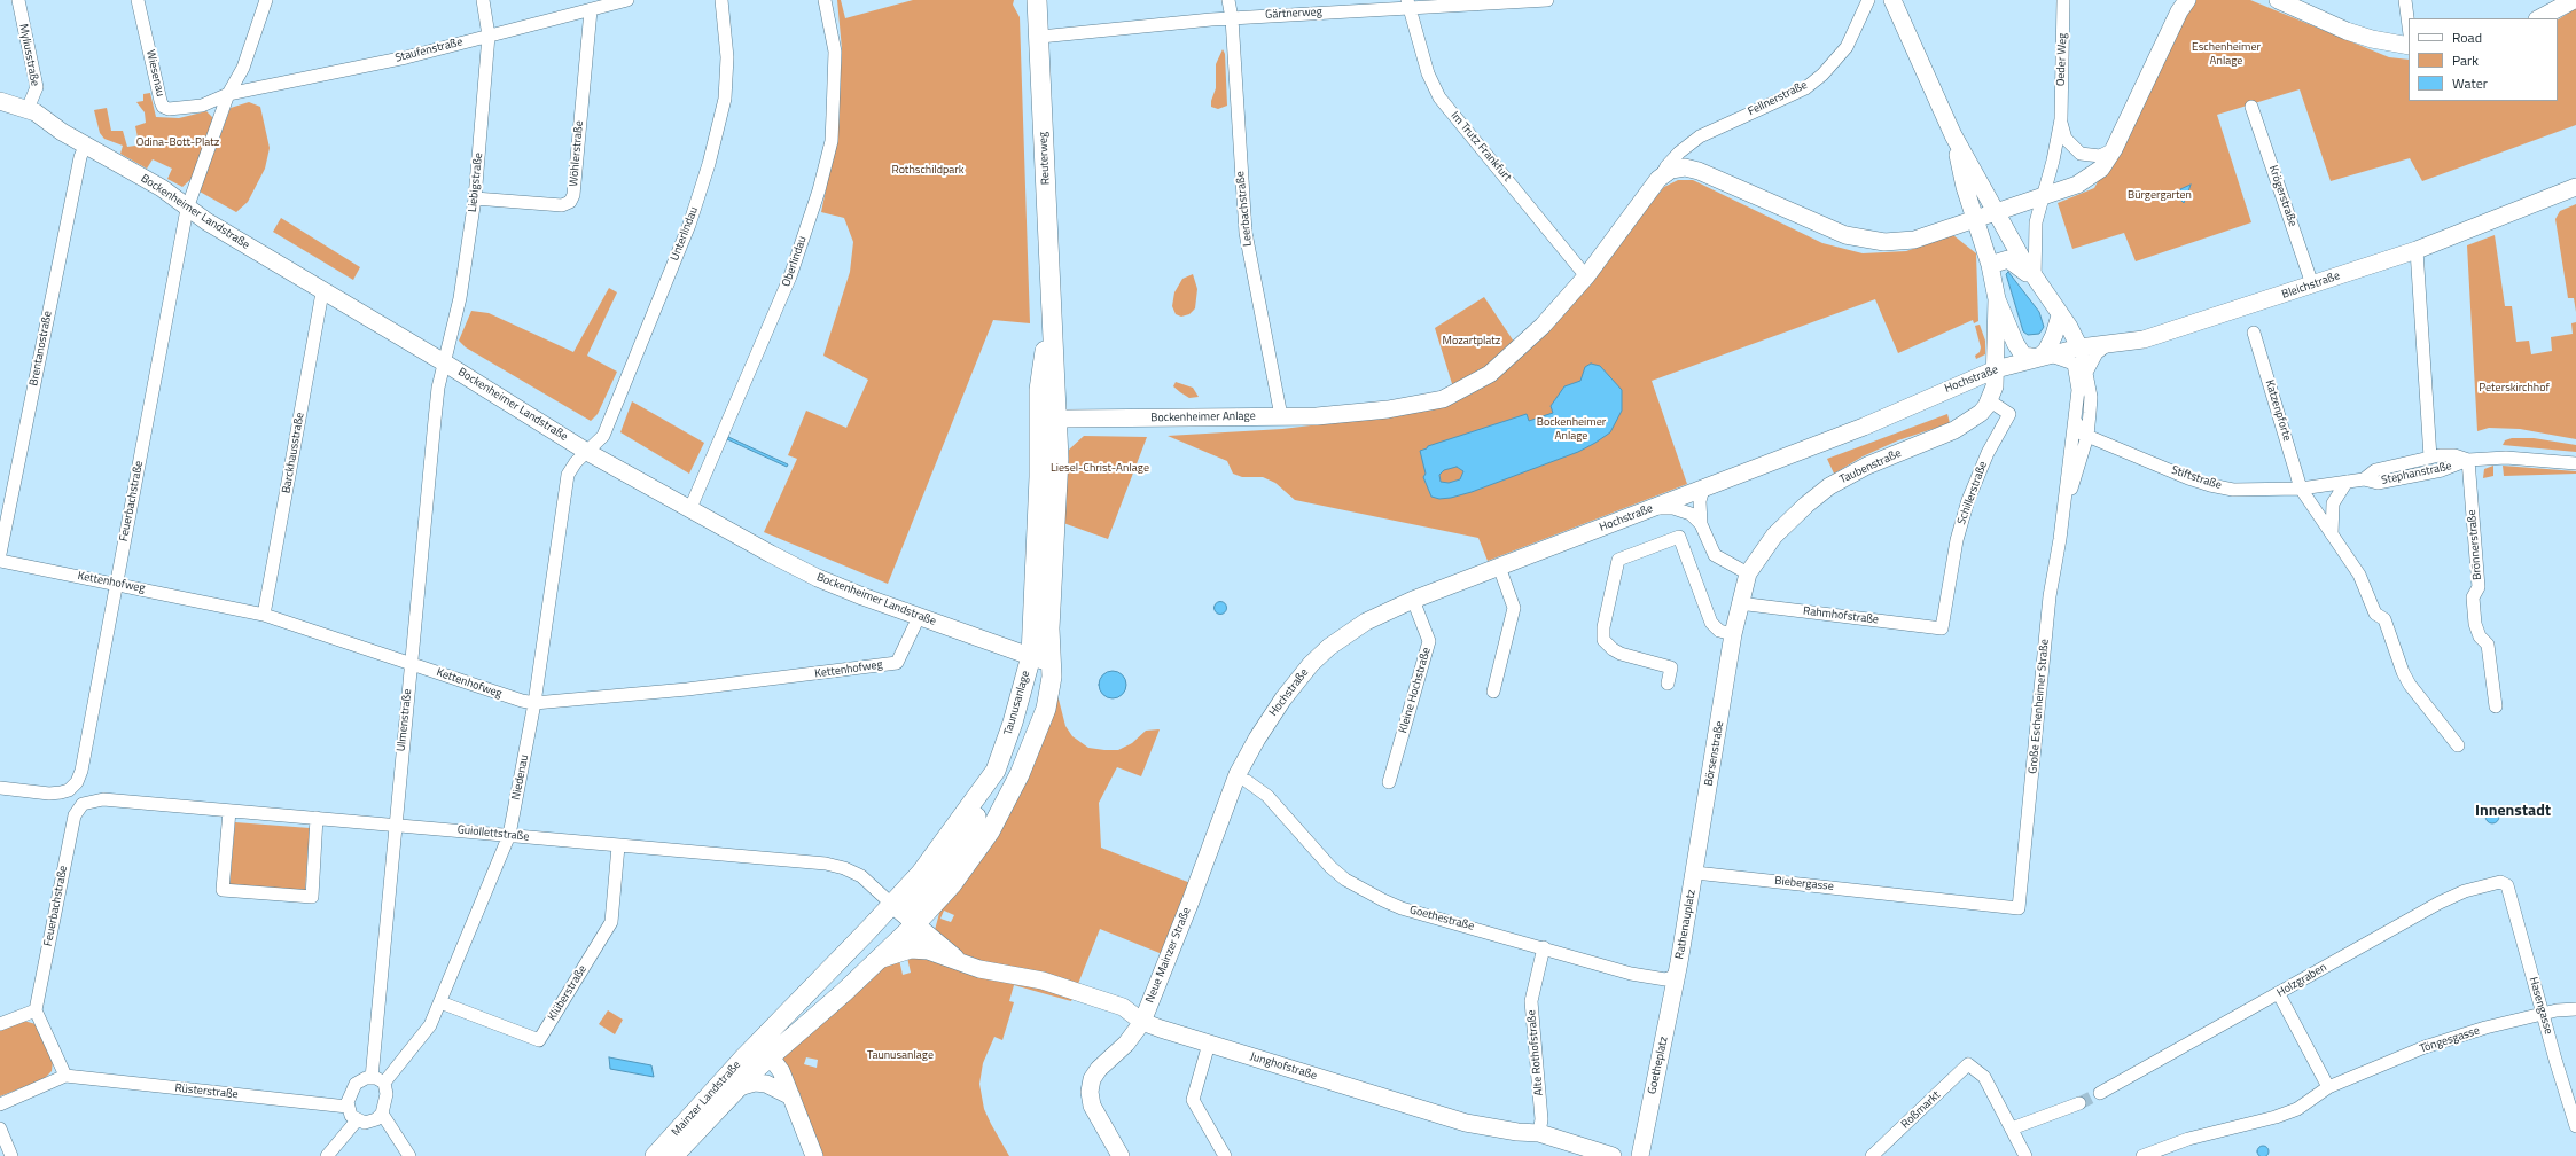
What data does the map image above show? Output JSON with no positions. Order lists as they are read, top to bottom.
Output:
{
  "streets": {
    "main road": [
      "Reuterweg",
      "Bockenheimer Landstraße",
      "Bleichstraße",
      "Hochstraße",
      "Bockenheimer Anlage",
      "Taubenstraße",
      "Taunusanlage",
      "Große Eschenheimer Straße",
      "Börsenstraße",
      "Rathenauplatz",
      "Neue Mainzer Straße",
      "Goetheplatz",
      "Junghofstraße",
      "Mainzer Landstraße"
    ],
    "street": [
      "Gärtnerweg",
      "Staufenstraße",
      "Myliusstraße",
      "Oeder Weg",
      "Wiesenau",
      "Fellnerstraße",
      "Im Trutz Frankfurt",
      "Wöhlerstraße",
      "Liebigstraße",
      "Krögerstraße",
      "Leerbachstraße",
      "Unterlindau",
      "Oberlindau",
      "Brentanostraße",
      "Katzenpforte",
      "Barckhausstraße",
      "Stephanstraße",
      "Stiftstraße",
      "Schillerstraße",
      "Feuerbachstraße",
      "Brönnerstraße",
      "Kettenhofweg",
      "Rahmhofstraße",
      "Kleine Hochstraße",
      "Ulmenstraße",
      "Niedenau",
      "Guiollettstraße",
      "Biebergasse",
      "Goethestraße",
      "Holzgraben",
      "Klüberstraße",
      "Hasengasse",
      "Töngesgasse",
      "Alte Rothofstraße",
      "Rüsterstraße",
      "Roßmarkt"
    ]
  },
  "crossings": [
    ["Gärtnerweg", "Im Trutz Frankfurt"],
    ["Gärtnerweg", "Reuterweg"],
    ["Gärtnerweg", "Leerbachstraße"],
    ["Staufenstraße", "Wiesenau"],
    ["Staufenstraße", "Wöhlerstraße"],
    ["Staufenstraße", "Liebigstraße"],
    ["Staufenstraße", "Feuerbachstraße"],
    ["Myliusstraße", "Bockenheimer Landstraße"],
    ["Oeder Weg", "Große Eschenheimer Straße"],
    ["Wiesenau", "Feuerbachstraße"],
    ["Fellnerstraße", "Bockenheimer Anlage"],
    ["Im Trutz Frankfurt", "Bockenheimer Anlage"],
    ["Wöhlerstraße", "Liebigstraße"],
    ["Reuterweg", "Bockenheimer Anlage"],
    ["Reuterweg", "Taunusanlage"],
    ["Liebigstraße", "Bockenheimer Landstraße"],
    ["Liebigstraße", "Ulmenstraße"],
    ["Krögerstraße", "Bleichstraße"],
    ["Leerbachstraße", "Bockenheimer Anlage"],
    ["Bockenheimer Landstraße", "Unterlindau"],
    ["Bockenheimer Landstraße", "Oberlindau"],
    ["Bockenheimer Landstraße", "Brentanostraße"],
    ["Bockenheimer Landstraße", "Barckhausstraße"],
    ["Bockenheimer Landstraße", "Feuerbachstraße"],
    ["Bockenheimer Landstraße", "Kettenhofweg"],
    ["Bockenheimer Landstraße", "Taunusanlage"],
    ["Bockenheimer Landstraße", "Ulmenstraße"],
    ["Bockenheimer Landstraße", "Niedenau"],
    ["Unterlindau", "Niedenau"],
    ["Bleichstraße", "Hochstraße"],
    ["Bleichstraße", "Große Eschenheimer Straße"],
    ["Hochstraße", "Taubenstraße"],
    ["Hochstraße", "Kleine Hochstraße"],
    ["Hochstraße", "Große Eschenheimer Straße"],
    ["Hochstraße", "Neue Mainzer Straße"],
    ["Katzenpforte", "Stephanstraße"],
    ["Katzenpforte", "Stiftstraße"],
    ["Bockenheimer Anlage", "Taunusanlage"],
    ["Barckhausstraße", "Kettenhofweg"],
    ["Taubenstraße", "Schillerstraße"],
    ["Taubenstraße", "Rahmhofstraße"],
    ["Taubenstraße", "Börsenstraße"],
    ["Stephanstraße", "Stiftstraße"],
    ["Stephanstraße", "Brönnerstraße"],
    ["Stiftstraße", "Große Eschenheimer Straße"],
    ["Schillerstraße", "Rahmhofstraße"],
    ["Feuerbachstraße", "Kettenhofweg"],
    ["Feuerbachstraße", "Guiollettstraße"],
    ["Kettenhofweg", "Ulmenstraße"],
    ["Kettenhofweg", "Niedenau"],
    ["Rahmhofstraße", "Börsenstraße"],
    ["Taunusanlage", "Guiollettstraße"],
    ["Taunusanlage", "Junghofstraße"],
    ["Taunusanlage", "Mainzer Landstraße"],
    ["Große Eschenheimer Straße", "Biebergasse"],
    ["Ulmenstraße", "Niedenau"],
    ["Ulmenstraße", "Guiollettstraße"],
    ["Ulmenstraße", "Rüsterstraße"],
    ["Börsenstraße", "Biebergasse"],
    ["Börsenstraße", "Rathenauplatz"],
    ["Niedenau", "Guiollettstraße"],
    ["Niedenau", "Klüberstraße"],
    ["Niedenau", "Rüsterstraße"],
    ["Guiollettstraße", "Klüberstraße"],
    ["Biebergasse", "Rathenauplatz"],
    ["Goethestraße", "Rathenauplatz"],
    ["Goethestraße", "Alte Rothofstraße"],
    ["Goethestraße", "Goetheplatz"],
    ["Rathenauplatz", "Goetheplatz"],
    ["Neue Mainzer Straße", "Junghofstraße"],
    ["Holzgraben", "Hasengasse"],
    ["Hasengasse", "Töngesgasse"],
    ["Alte Rothofstraße", "Junghofstraße"]
  ],
  "districts": ["Innenstadt"],
  "parks": [
    "Eschenheimer Anlage",
    "Odina-Bott-Platz",
    "Rothschildpark",
    "Bürgergarten",
    "Mozartplatz",
    "Peterskirchhof",
    "Bockenheimer Anlage",
    "Liesel-Christ-Anlage",
    "Taunusanlage"
  ],
  "legend": ["Road", "Park", "Water"]
}
